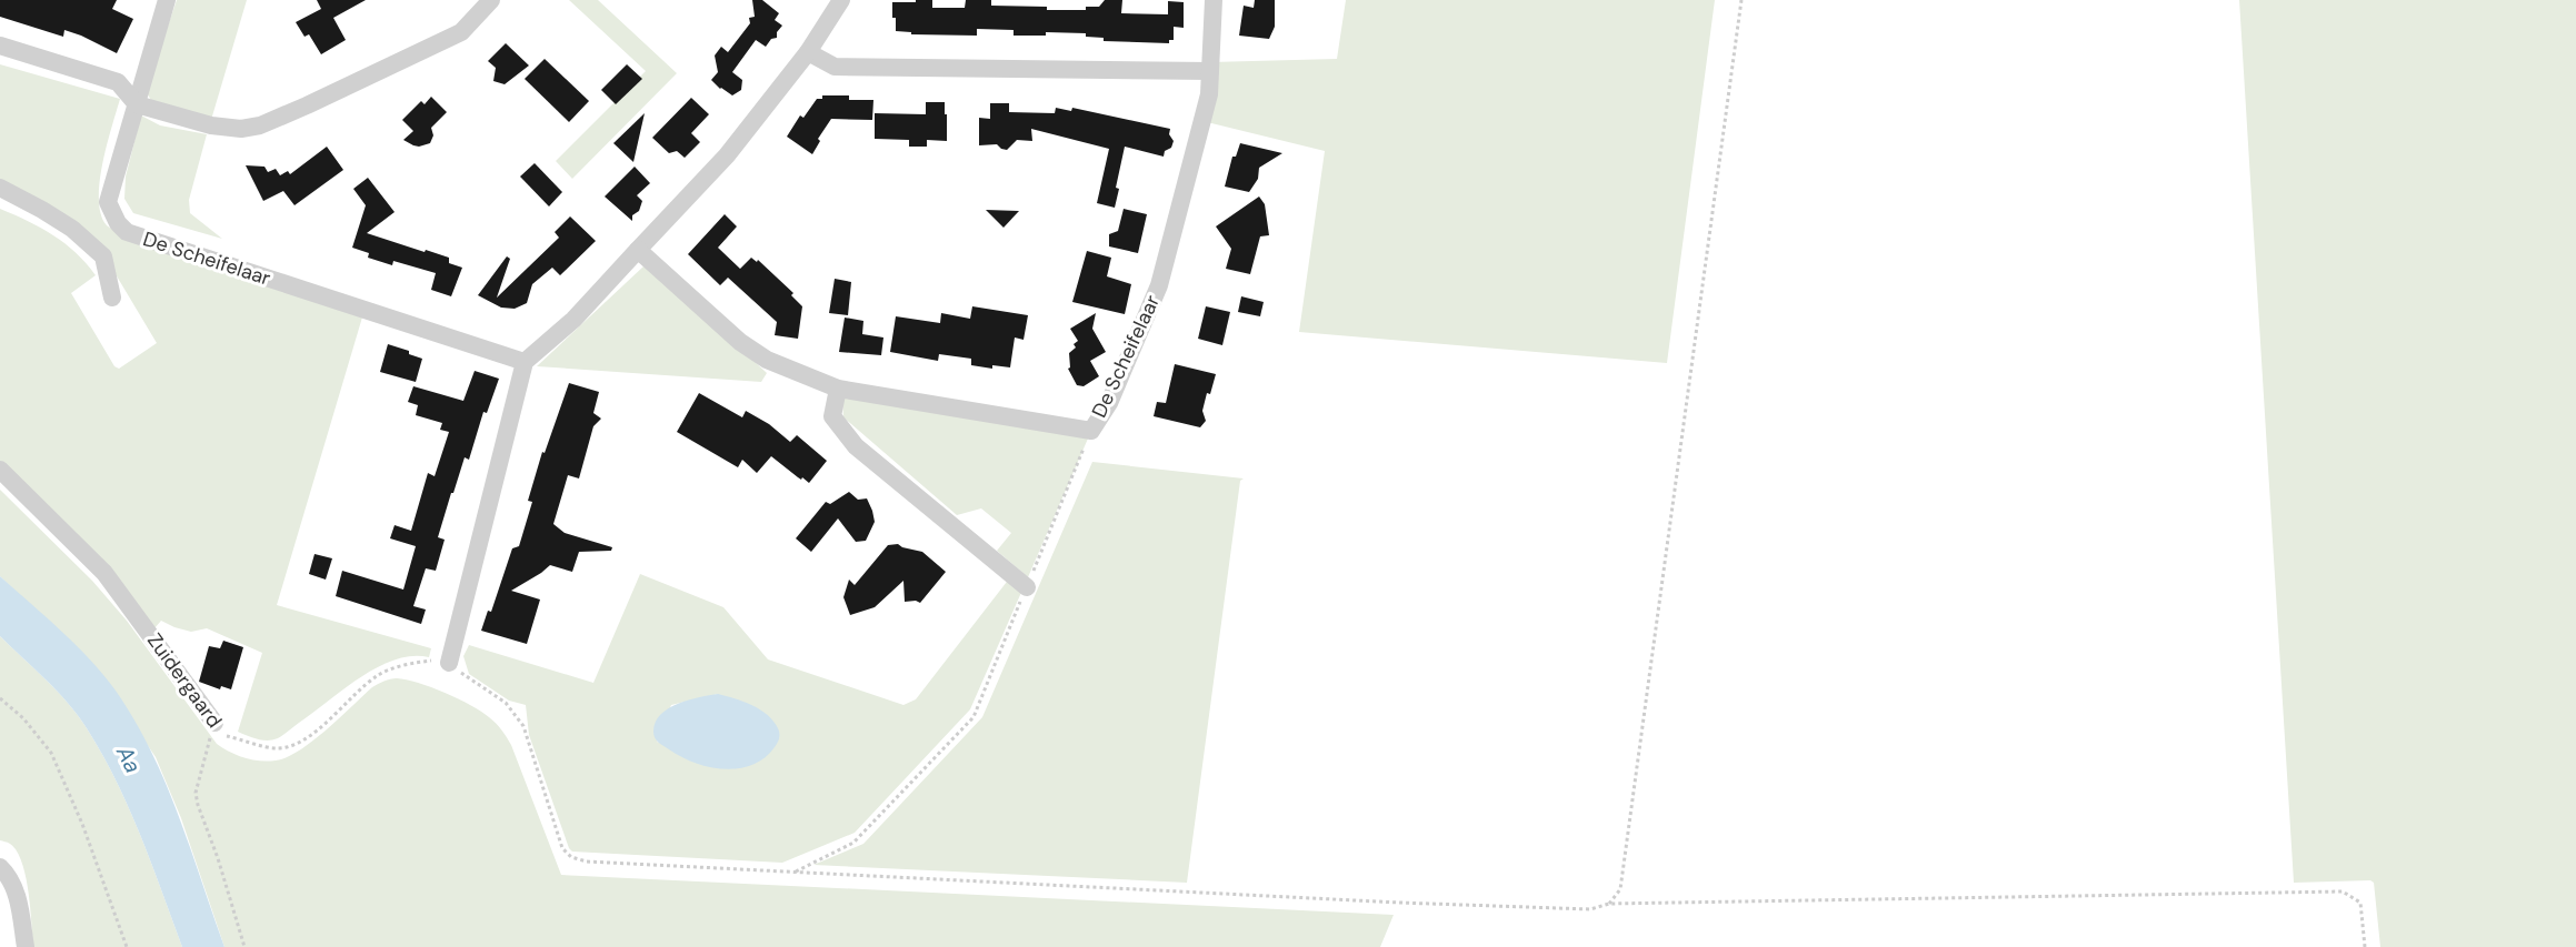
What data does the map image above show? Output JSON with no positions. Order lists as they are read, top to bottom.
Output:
{
  "streets": {
    "street": ["De Scheifelaar", "Zuidergaard"]
  },
  "water": ["Aa"]
}
